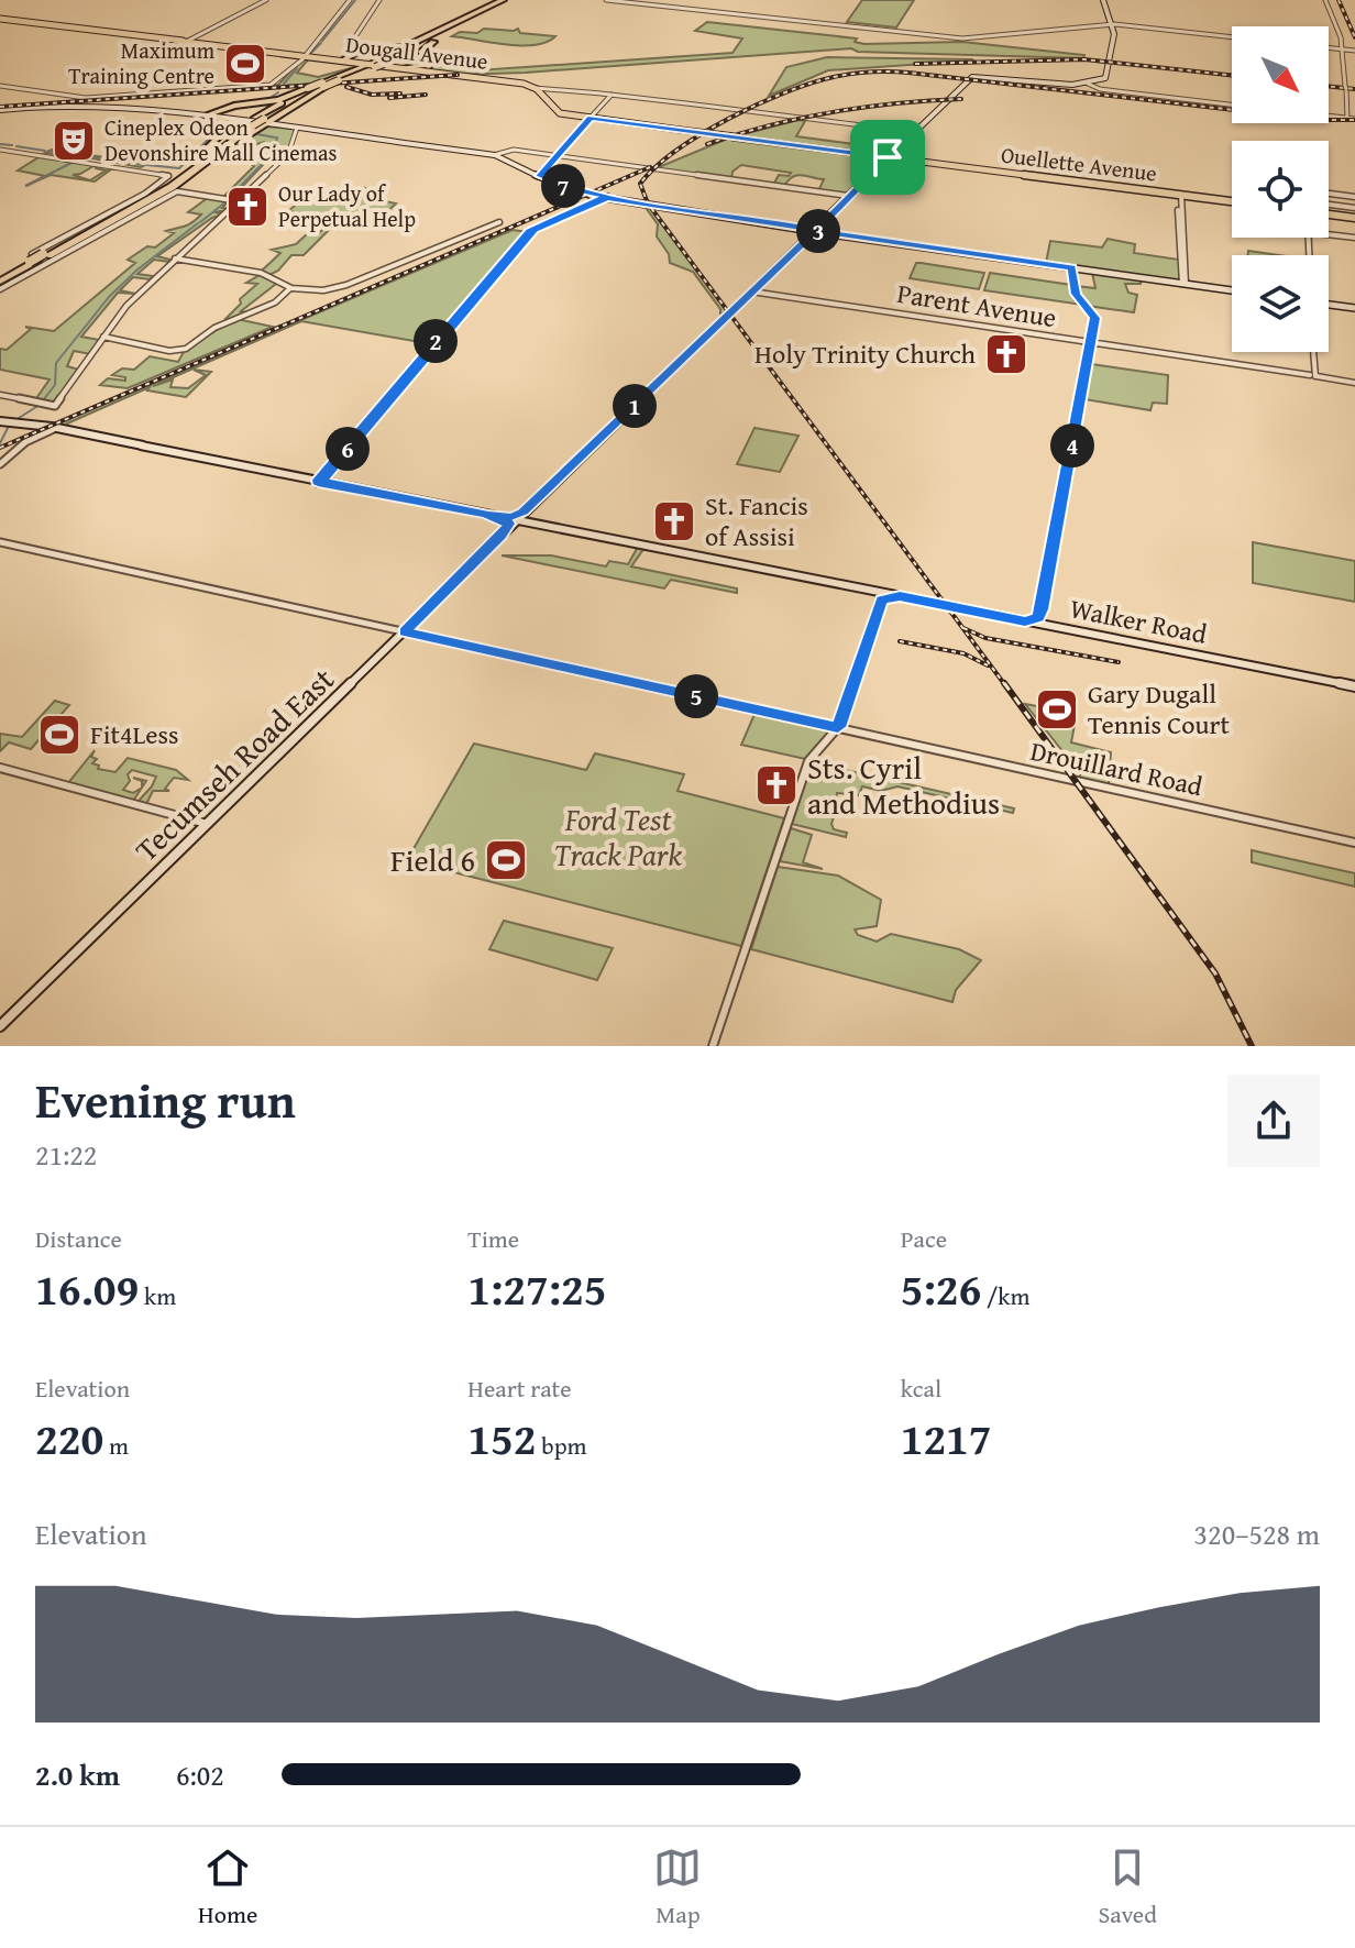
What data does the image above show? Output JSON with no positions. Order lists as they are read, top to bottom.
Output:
{
  "streets": {
    "main road": [
      "Dougall Avenue",
      "Ouellette Avenue",
      "Walker Road",
      "Tecumseh Road East"
    ],
    "street": ["Parent Avenue", "Drouillard Road"]
  },
  "crossings": [
    ["Dougall Avenue", "Ouellette Avenue"],
    ["Dougall Avenue", "Tecumseh Road East"],
    ["Ouellette Avenue", "Tecumseh Road East"],
    ["Parent Avenue", "Tecumseh Road East"],
    ["Walker Road", "Tecumseh Road East"],
    ["Tecumseh Road East", "Drouillard Road"]
  ],
  "parks": ["Ford Test Track Park"],
  "places": {
    "sports": [
      "Maximum Training Centre",
      "Gary Dugall Tennis Court",
      "Fit4Less",
      "Field 6"
    ],
    "theatre": ["Cineplex Odeon Devonshire Mall Cinemas"],
    "church": [
      "Our Lady of Perpetual Help",
      "Holy Trinity Church",
      "St. Fancis of Assisi",
      "Sts. Cyril and Methodius"
    ]
  },
  "north": "bottom right",
  "page": {
    "pins": [
      "7",
      "3",
      "2",
      "1",
      "4",
      "6",
      "5"
    ],
    "heading": ["Evening run", "21:22"],
    "stats": [
      ["Distance", "16.09 km"],
      ["Time", "1:27:25"],
      ["Pace", "5:26 /km"],
      ["Elevation", "220 m"],
      ["Heart rate", "152 bpm"],
      ["kcal", "1217"]
    ],
    "chart": ["Elevation", "320–528 m"],
    "list": [
      {
        "name": "2.0 km",
        "note": "6:02"
      }
    ],
    "tabs": ["Home", "Map", "Saved"]
  }
}
